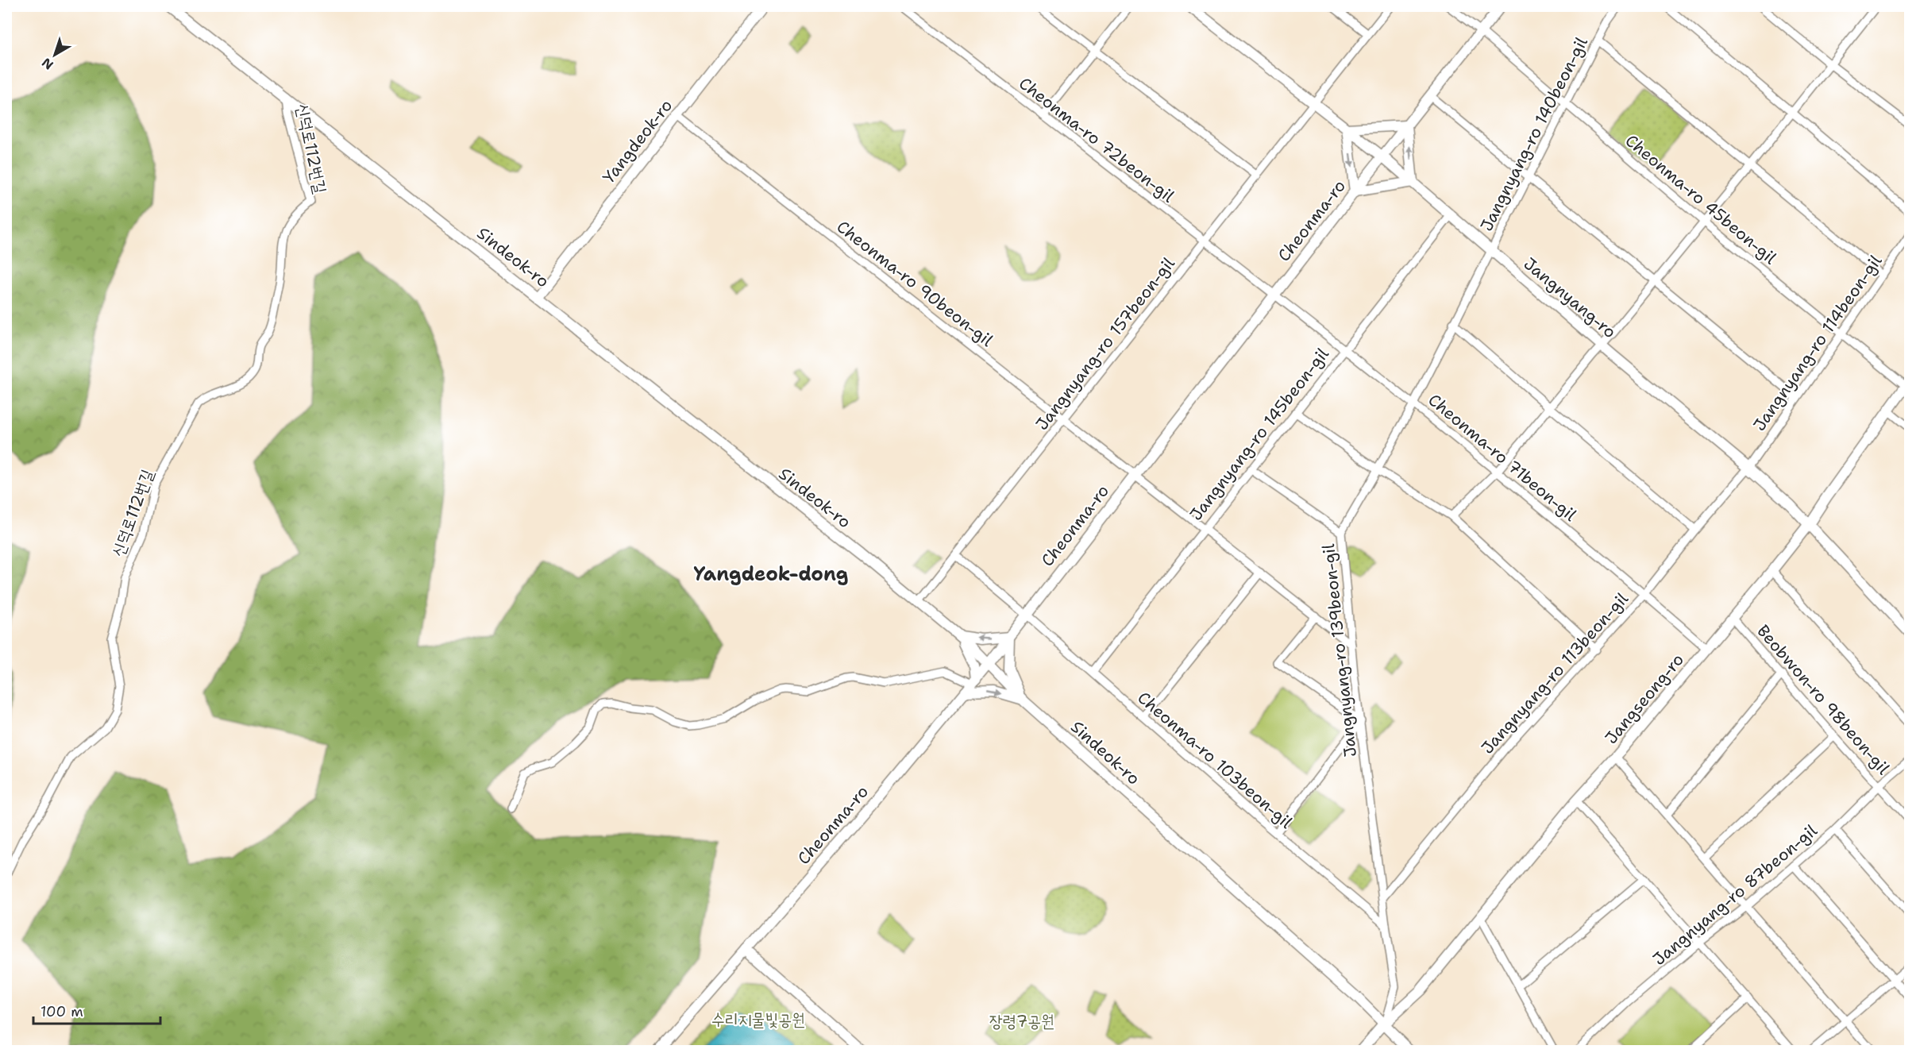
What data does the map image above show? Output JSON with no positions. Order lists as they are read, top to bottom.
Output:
{
  "streets": {
    "street": [
      "Jangnyang-ro 140beon-gil",
      "Cheonma-ro 72beon-gil",
      "Yangdeok-ro",
      "신덕로112번길",
      "Cheonma-ro 45beon-gil",
      "Cheonma-ro",
      "Sindeok-ro",
      "Cheonma-ro 90beon-gil",
      "Jangnyang-ro",
      "Jangnyang-ro 114beon-gil",
      "Jangnyang-ro 157beon-gil",
      "Jangnyang-ro 145beon-gil",
      "Cheonma-ro 71beon-gil",
      "Jangnyang-ro 139beon-gil",
      "Jangnyang-ro 113beon-gil",
      "Jangseong-ro",
      "Beobwon-ro 98beon-gil",
      "Cheonma-ro 103beon-gil",
      "Jangnyang-ro 87beon-gil"
    ]
  },
  "crossings": [
    ["Jangnyang-ro 140beon-gil", "Cheonma-ro 45beon-gil"],
    ["Jangnyang-ro 140beon-gil", "Jangnyang-ro"],
    ["Jangnyang-ro 140beon-gil", "Jangnyang-ro 139beon-gil"],
    ["Cheonma-ro 72beon-gil", "Cheonma-ro"],
    ["Cheonma-ro 72beon-gil", "Jangnyang-ro 157beon-gil"],
    ["Cheonma-ro 72beon-gil", "Cheonma-ro 71beon-gil"],
    ["Yangdeok-ro", "Sindeok-ro"],
    ["Yangdeok-ro", "Cheonma-ro 90beon-gil"],
    ["신덕로112번길", "Sindeok-ro"],
    ["Cheonma-ro 45beon-gil", "Cheonma-ro"],
    ["Cheonma-ro 45beon-gil", "Jangnyang-ro 114beon-gil"],
    ["Cheonma-ro 45beon-gil", "Jangseong-ro"],
    ["Cheonma-ro", "Sindeok-ro"],
    ["Cheonma-ro", "Cheonma-ro 90beon-gil"],
    ["Cheonma-ro", "Jangnyang-ro"],
    ["Cheonma-ro", "Cheonma-ro 71beon-gil"],
    ["Cheonma-ro", "Cheonma-ro 103beon-gil"],
    ["Sindeok-ro", "Jangnyang-ro 157beon-gil"],
    ["Sindeok-ro", "Jangnyang-ro 139beon-gil"],
    ["Sindeok-ro", "Jangseong-ro"],
    ["Cheonma-ro 90beon-gil", "Jangnyang-ro 157beon-gil"],
    ["Cheonma-ro 90beon-gil", "Jangnyang-ro 145beon-gil"],
    ["Cheonma-ro 90beon-gil", "Jangnyang-ro 139beon-gil"],
    ["Jangnyang-ro", "Jangnyang-ro 114beon-gil"],
    ["Jangnyang-ro", "Jangnyang-ro 157beon-gil"],
    ["Jangnyang-ro", "Jangnyang-ro 145beon-gil"],
    ["Jangnyang-ro", "Jangnyang-ro 139beon-gil"],
    ["Jangnyang-ro", "Jangnyang-ro 113beon-gil"],
    ["Jangnyang-ro", "Jangseong-ro"],
    ["Jangnyang-ro 114beon-gil", "Jangnyang-ro 113beon-gil"],
    ["Jangnyang-ro 157beon-gil", "Cheonma-ro 103beon-gil"],
    ["Jangnyang-ro 145beon-gil", "Cheonma-ro 71beon-gil"],
    ["Jangnyang-ro 145beon-gil", "Cheonma-ro 103beon-gil"],
    ["Cheonma-ro 71beon-gil", "Jangnyang-ro 139beon-gil"],
    ["Cheonma-ro 71beon-gil", "Jangnyang-ro 113beon-gil"],
    ["Cheonma-ro 71beon-gil", "Jangseong-ro"],
    ["Jangnyang-ro 139beon-gil", "Jangnyang-ro 113beon-gil"],
    ["Jangnyang-ro 139beon-gil", "Jangseong-ro"],
    ["Jangnyang-ro 139beon-gil", "Cheonma-ro 103beon-gil"],
    ["Jangseong-ro", "Beobwon-ro 98beon-gil"],
    ["Beobwon-ro 98beon-gil", "Jangnyang-ro 87beon-gil"]
  ],
  "districts": ["Yangdeok-dong"],
  "parks": ["수리지물빛공원", "장령7공원"],
  "scale_bar": "100 m",
  "north": "bottom left"
}
